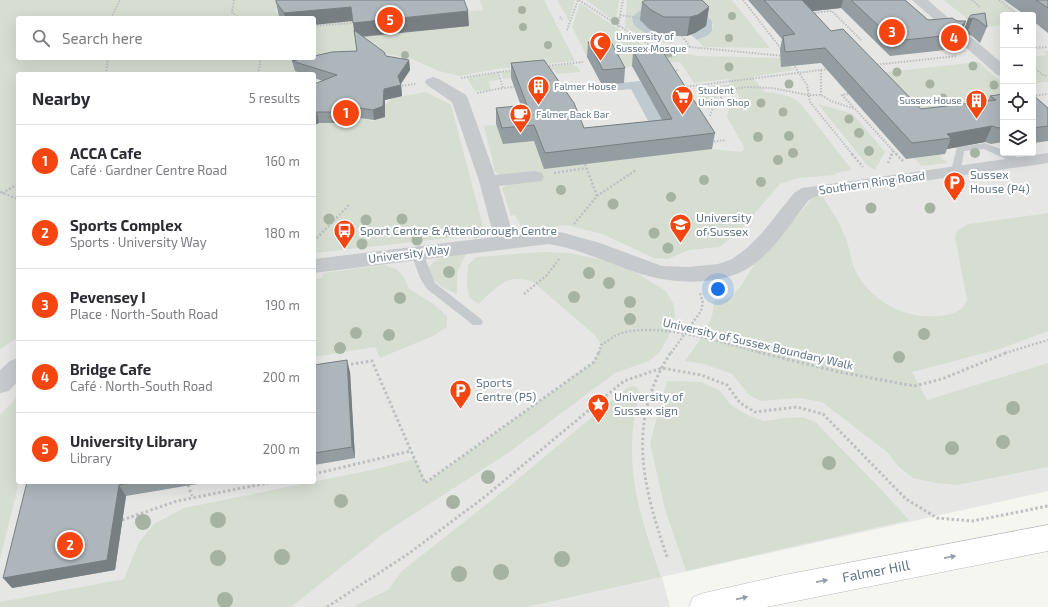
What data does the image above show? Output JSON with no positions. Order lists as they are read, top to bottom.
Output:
{
  "streets": {
    "highway": ["Falmer Hill"],
    "street": ["Southern Ring Road", "University Way"],
    "path": ["University of Sussex Boundary Walk"]
  },
  "crossings": [
    ["Southern Ring Road", "University Way"]
  ],
  "one_way": ["Falmer Hill"],
  "places": {
    "mosque": ["University of Sussex Mosque"],
    "building": ["Falmer House", "Sussex House"],
    "supermarket": ["Student Union Shop"],
    "cafe": ["Falmer Back Bar"],
    "parking": ["Sussex House (P4)", "Sports Centre (P5)"],
    "school or university": ["University of Sussex"],
    "bus stop": ["Sport Centre & Attenborough Centre"],
    "place": ["University of Sussex sign"]
  },
  "page": {
    "pins": [
      "5",
      "3",
      "4",
      "1",
      "2"
    ],
    "map_buttons": ["+", "−"],
    "search": "Search here",
    "heading": ["Nearby", "5 results"],
    "list": [
      {
        "mark": "1",
        "name": "ACCA Cafe",
        "note": "Café · Gardner Centre Road",
        "value": "160 m"
      },
      {
        "mark": "2",
        "name": "Sports Complex",
        "note": "Sports · University Way",
        "value": "180 m"
      },
      {
        "mark": "3",
        "name": "Pevensey I",
        "note": "Place · North-South Road",
        "value": "190 m"
      },
      {
        "mark": "4",
        "name": "Bridge Cafe",
        "note": "Café · North-South Road",
        "value": "200 m"
      },
      {
        "mark": "5",
        "name": "University Library",
        "note": "Library",
        "value": "200 m"
      }
    ]
  }
}
